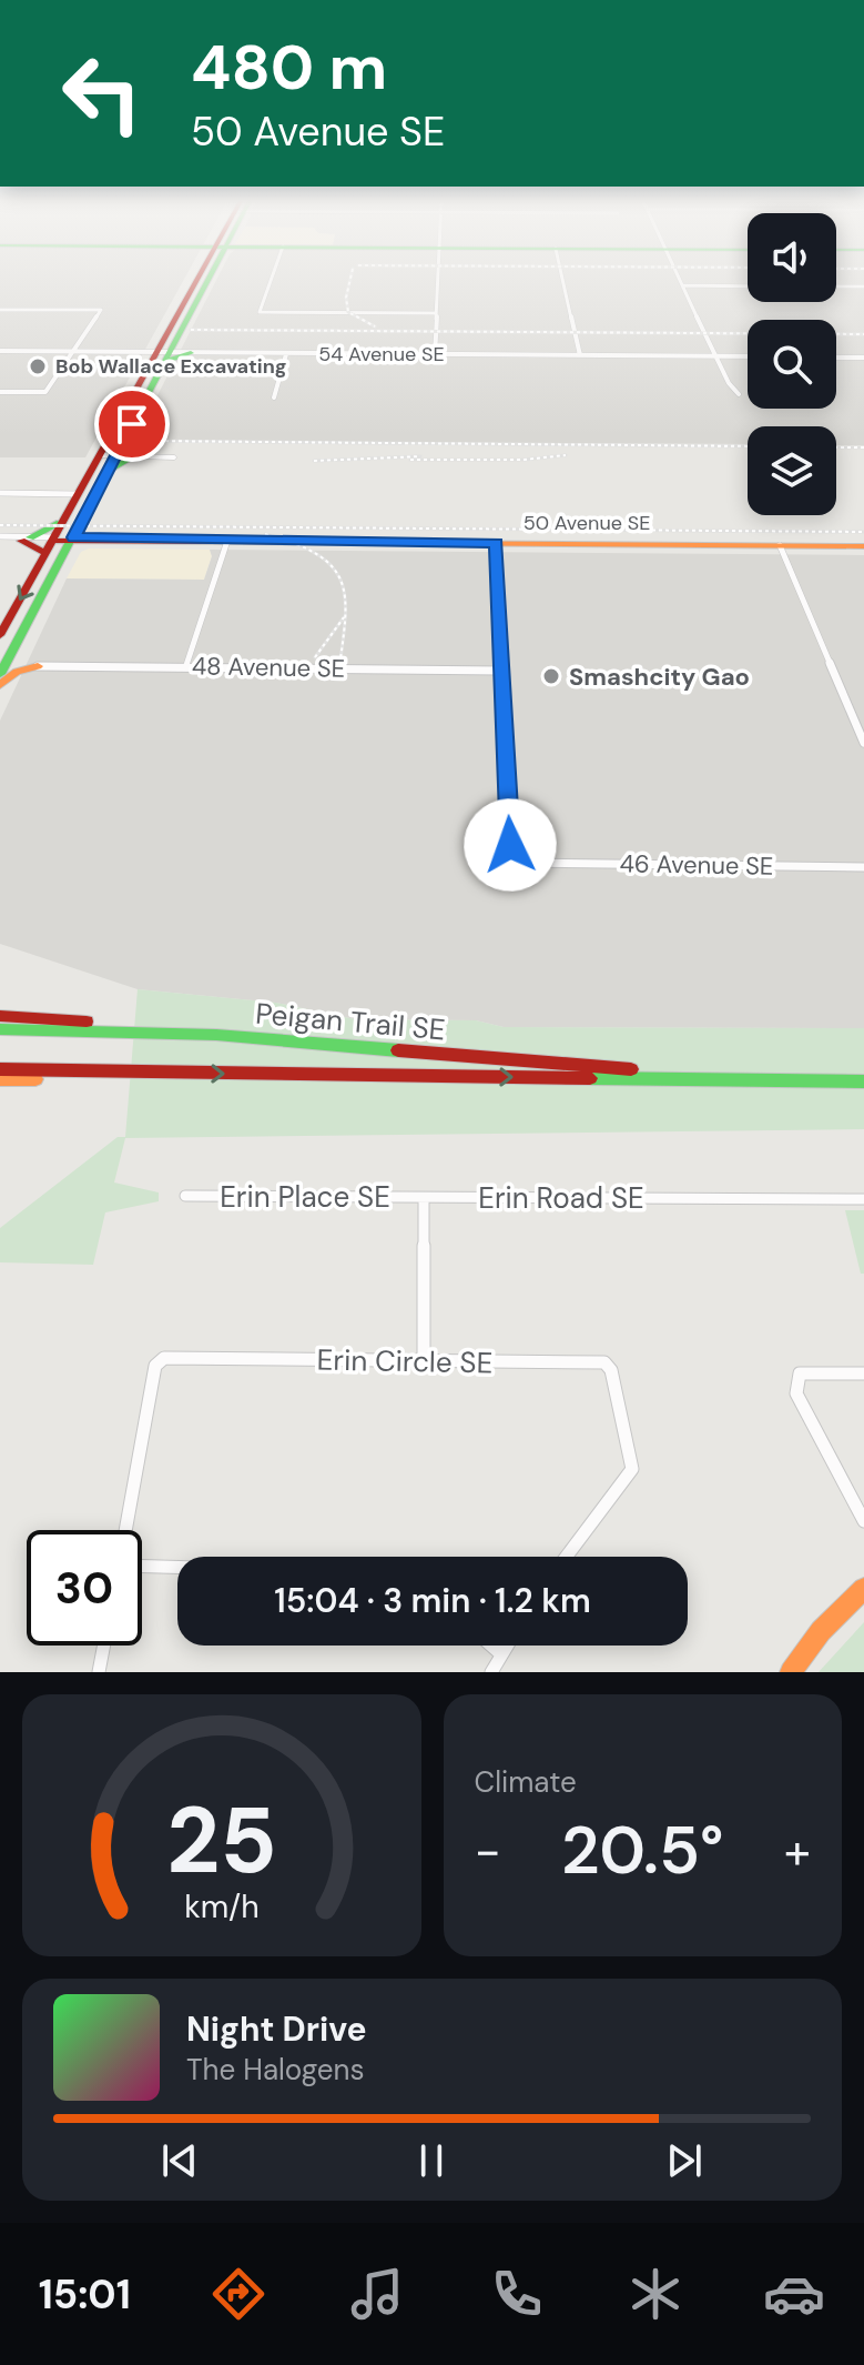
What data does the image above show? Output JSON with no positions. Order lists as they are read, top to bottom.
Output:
{
  "streets": {
    "main road": ["50 Avenue SE", "Peigan Trail SE"],
    "street": [
      "54 Avenue SE",
      "48 Avenue SE",
      "46 Avenue SE",
      "Erin Place SE",
      "Erin Road SE",
      "Erin Circle SE"
    ]
  },
  "crossings": [
    ["48 Avenue SE", "46 Avenue SE"],
    ["Erin Place SE", "Erin Road SE"]
  ],
  "places": ["Bob Wallace Excavating", "Smashcity Gao"],
  "page": {
    "turn": ["480 m", "50 Avenue SE"],
    "limit": "30",
    "trip": "15:04 · 3 min · 1.2 km",
    "tile": "Climate",
    "heat": ["−", "20.5°", "+"],
    "song": ["Night Drive", "The Halogens"],
    "tabs": "15:01",
    "gauge": ["25", "km/h"]
  }
}
